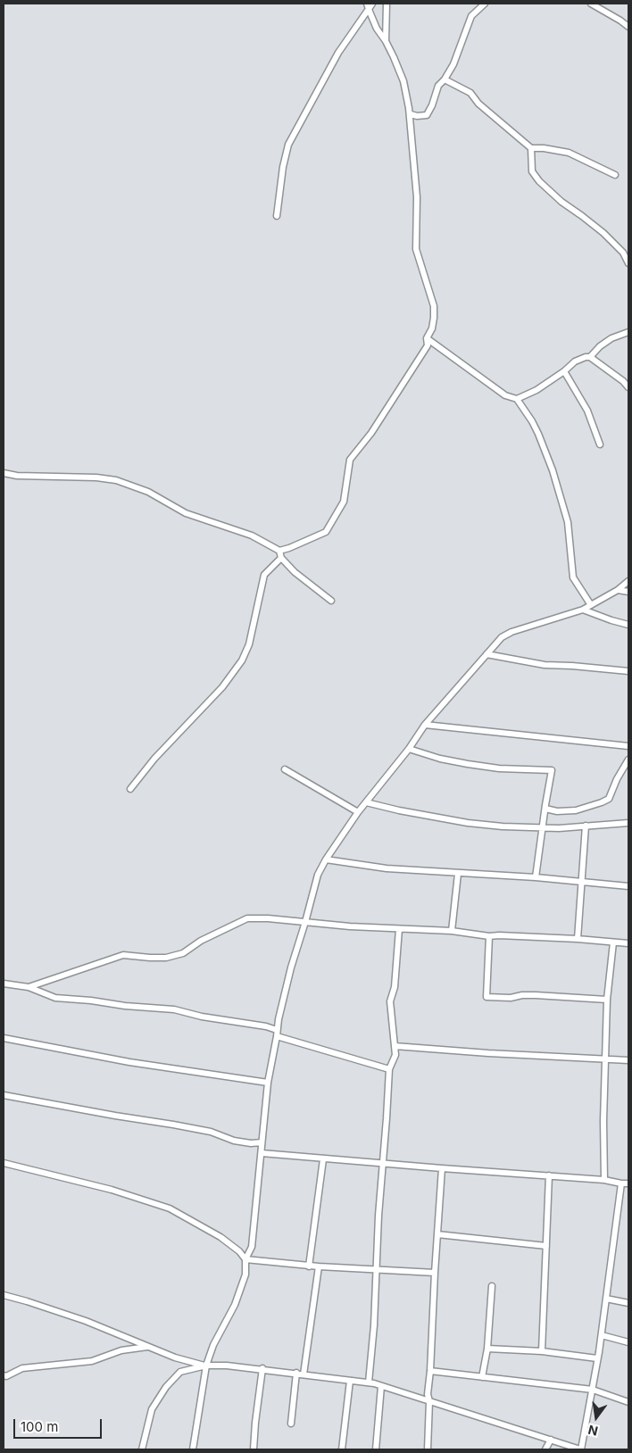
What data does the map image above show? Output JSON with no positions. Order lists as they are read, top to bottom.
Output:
{
  "scale_bar": "100 m",
  "north": "bottom"
}
